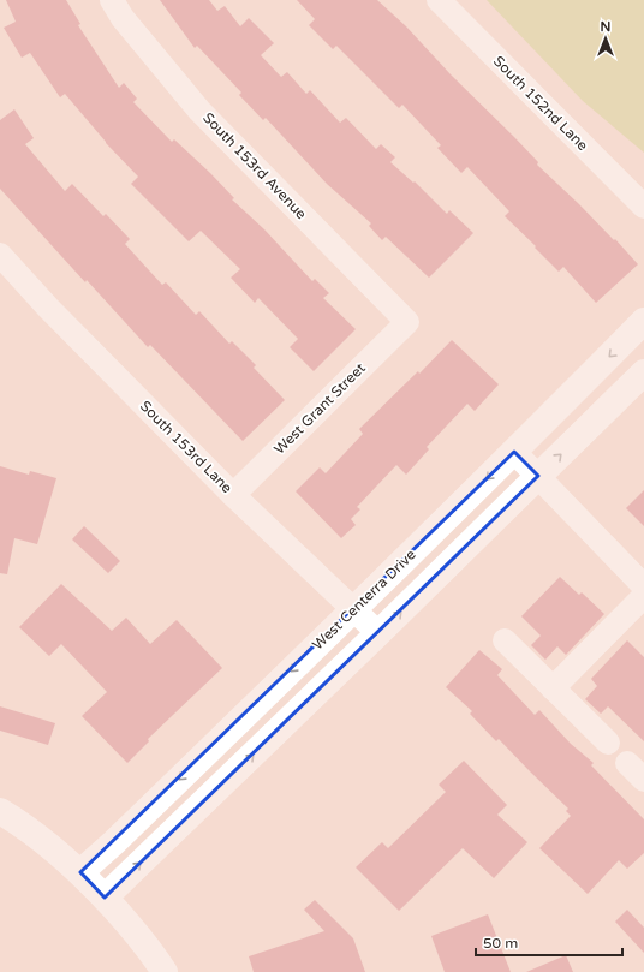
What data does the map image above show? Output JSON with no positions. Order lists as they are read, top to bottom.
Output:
{
  "streets": {
    "street": [
      "South 152nd Lane",
      "South 153rd Avenue",
      "West Grant Street",
      "South 153rd Lane",
      "West Centerra Drive"
    ]
  },
  "crossings": [
    ["South 153rd Avenue", "West Grant Street"],
    ["West Grant Street", "South 153rd Lane"],
    ["South 153rd Lane", "West Centerra Drive"]
  ],
  "scale_bar": "50 m",
  "north": "top"
}
